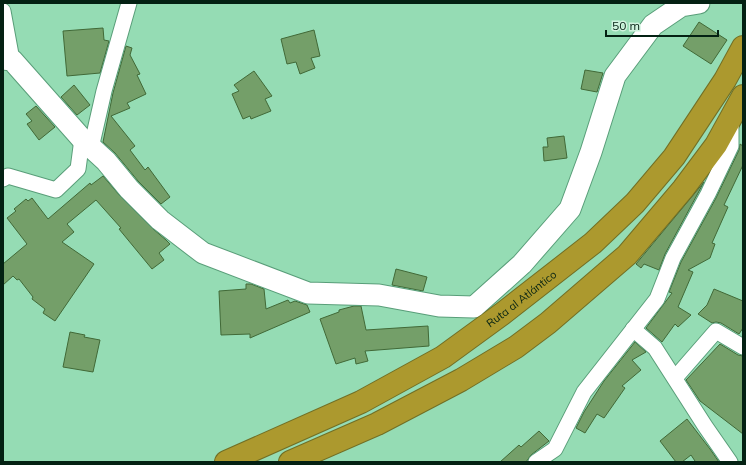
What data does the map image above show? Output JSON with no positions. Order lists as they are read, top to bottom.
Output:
{
  "streets": {
    "highway": ["Ruta al Atlántico"]
  },
  "scale_bar": "50 m"
}
